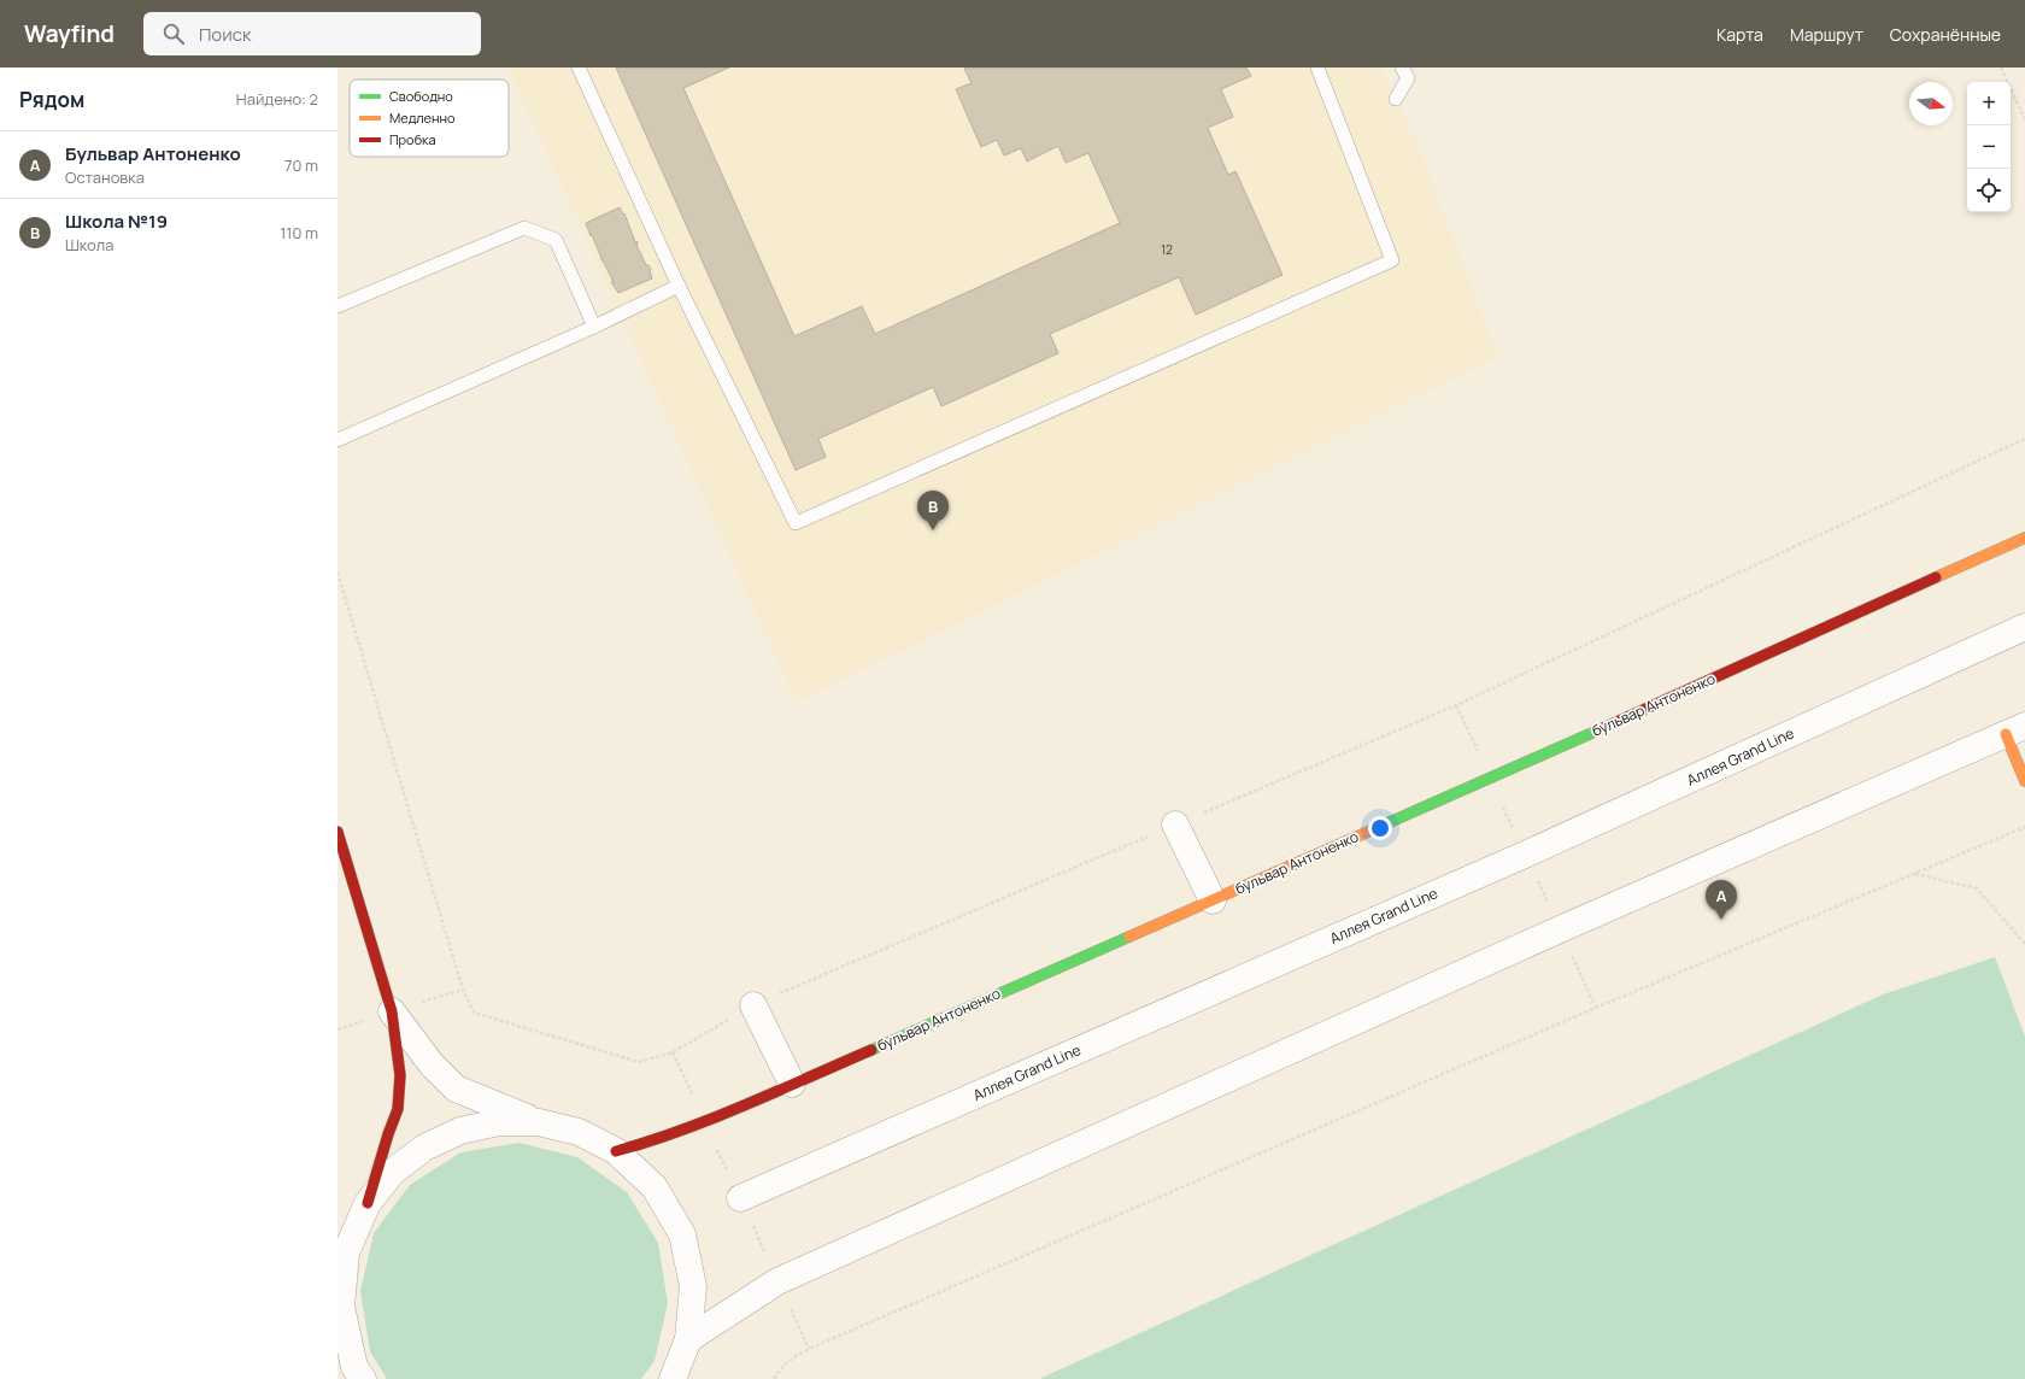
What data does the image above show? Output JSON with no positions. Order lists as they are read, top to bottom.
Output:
{
  "streets": {
    "street": ["бульвар Антоненко", "Аллея Grand Line"]
  },
  "house_numbers": ["12"],
  "legend": ["Свободно", "Медленно", "Пробка"],
  "north": "right",
  "page": {
    "header": "Wayfind",
    "search": "Поиск",
    "nav": ["Карта", "Маршрут", "Сохранённые"],
    "heading": ["Рядом", "Найдено: 2"],
    "map_buttons": ["+", "−"],
    "list": [
      {
        "mark": "A",
        "name": "Бульвар Антоненко",
        "note": "Остановка",
        "value": "70 m"
      },
      {
        "mark": "B",
        "name": "Школа №19",
        "note": "Школа",
        "value": "110 m"
      }
    ],
    "pins": ["B", "A"]
  }
}
